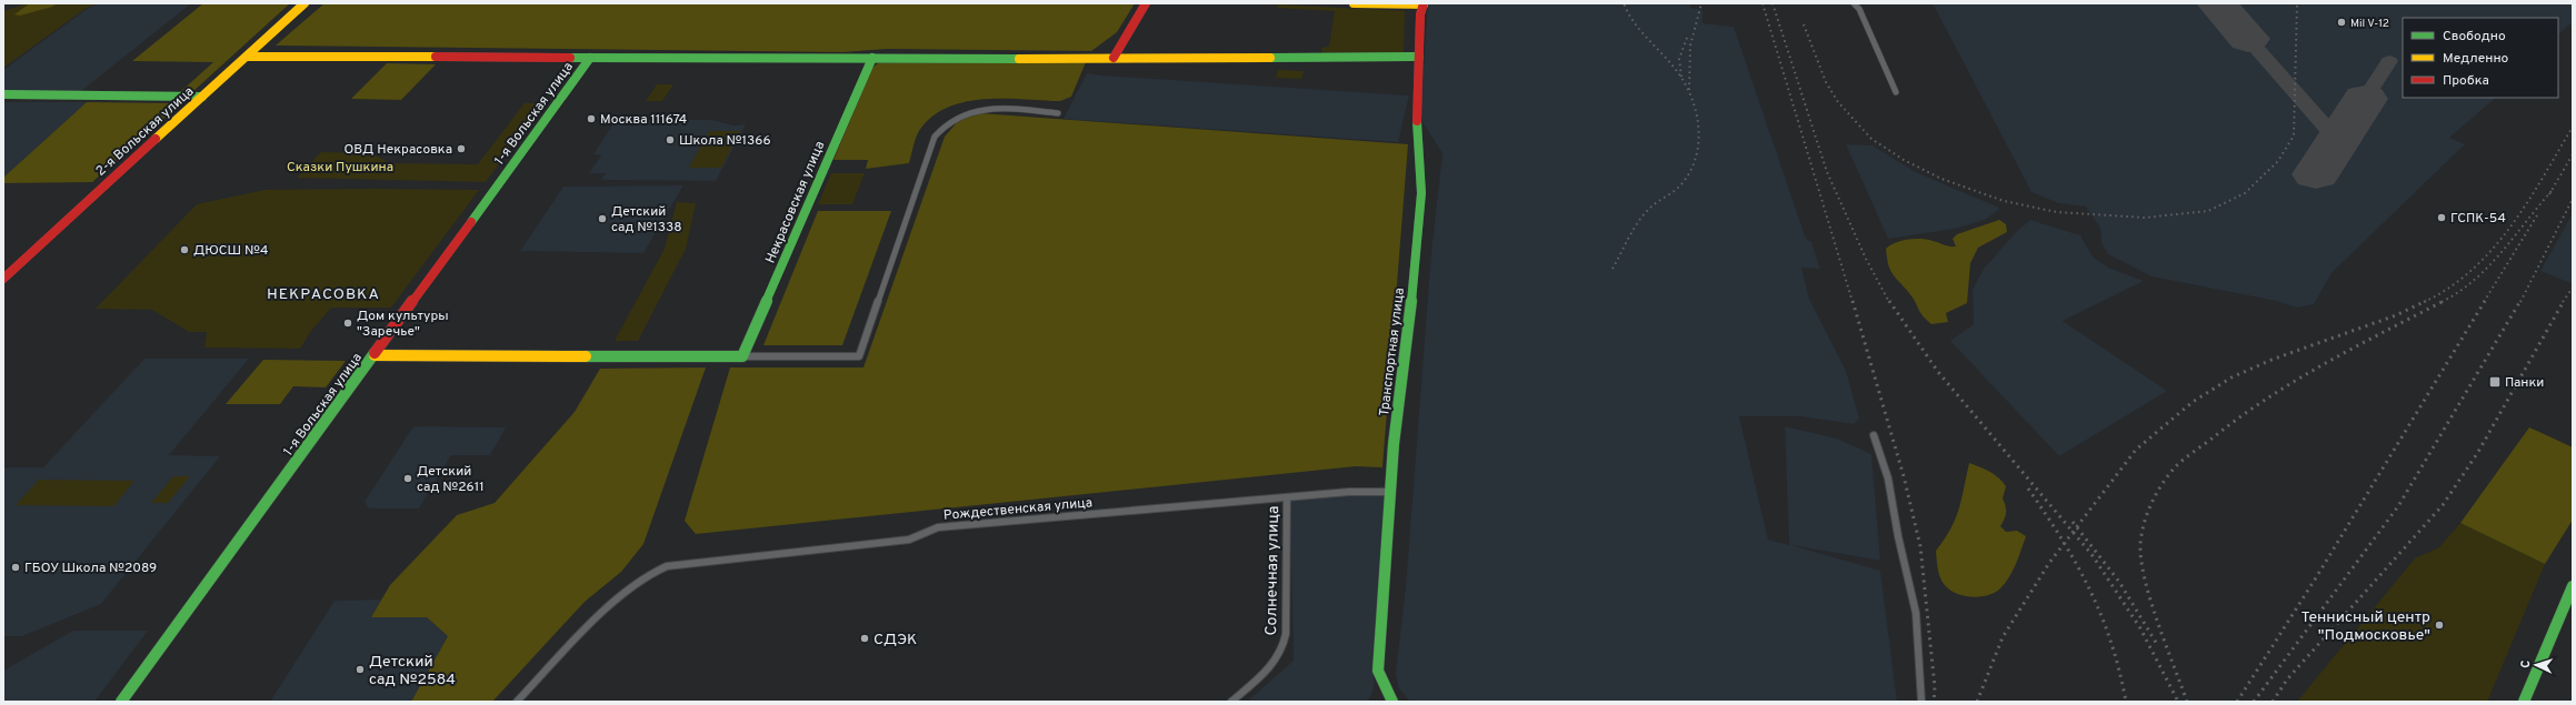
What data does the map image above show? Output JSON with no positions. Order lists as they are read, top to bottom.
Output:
{
  "streets": {
    "street": [
      "1-я Вольская улица",
      "2-я Вольская улица",
      "Некрасовская улица",
      "Транспортная улица",
      "Рождественская улица",
      "Солнечная улица"
    ]
  },
  "crossings": [
    ["Транспортная улица", "Рождественская улица"],
    ["Рождественская улица", "Солнечная улица"]
  ],
  "districts": ["НЕКРАСОВКА"],
  "parks": ["Сказки Пушкина"],
  "places": {
    "other": [
      "Mil V-12",
      "Москва 111674",
      "Школа №1366",
      "ОВД Некрасовка",
      "ГСПК-54",
      "Детский сад №1338",
      "ДЮСШ №4",
      "Дом культуры \"Заречье\"",
      "Детский сад №2611",
      "ГБОУ Школа №2089",
      "Теннисный центр \"Подмосковье\"",
      "СДЭК",
      "Детский сад №2584"
    ],
    "transit": ["Панки"]
  },
  "legend": ["Свободно", "Медленно", "Пробка"],
  "north": "left"
}
